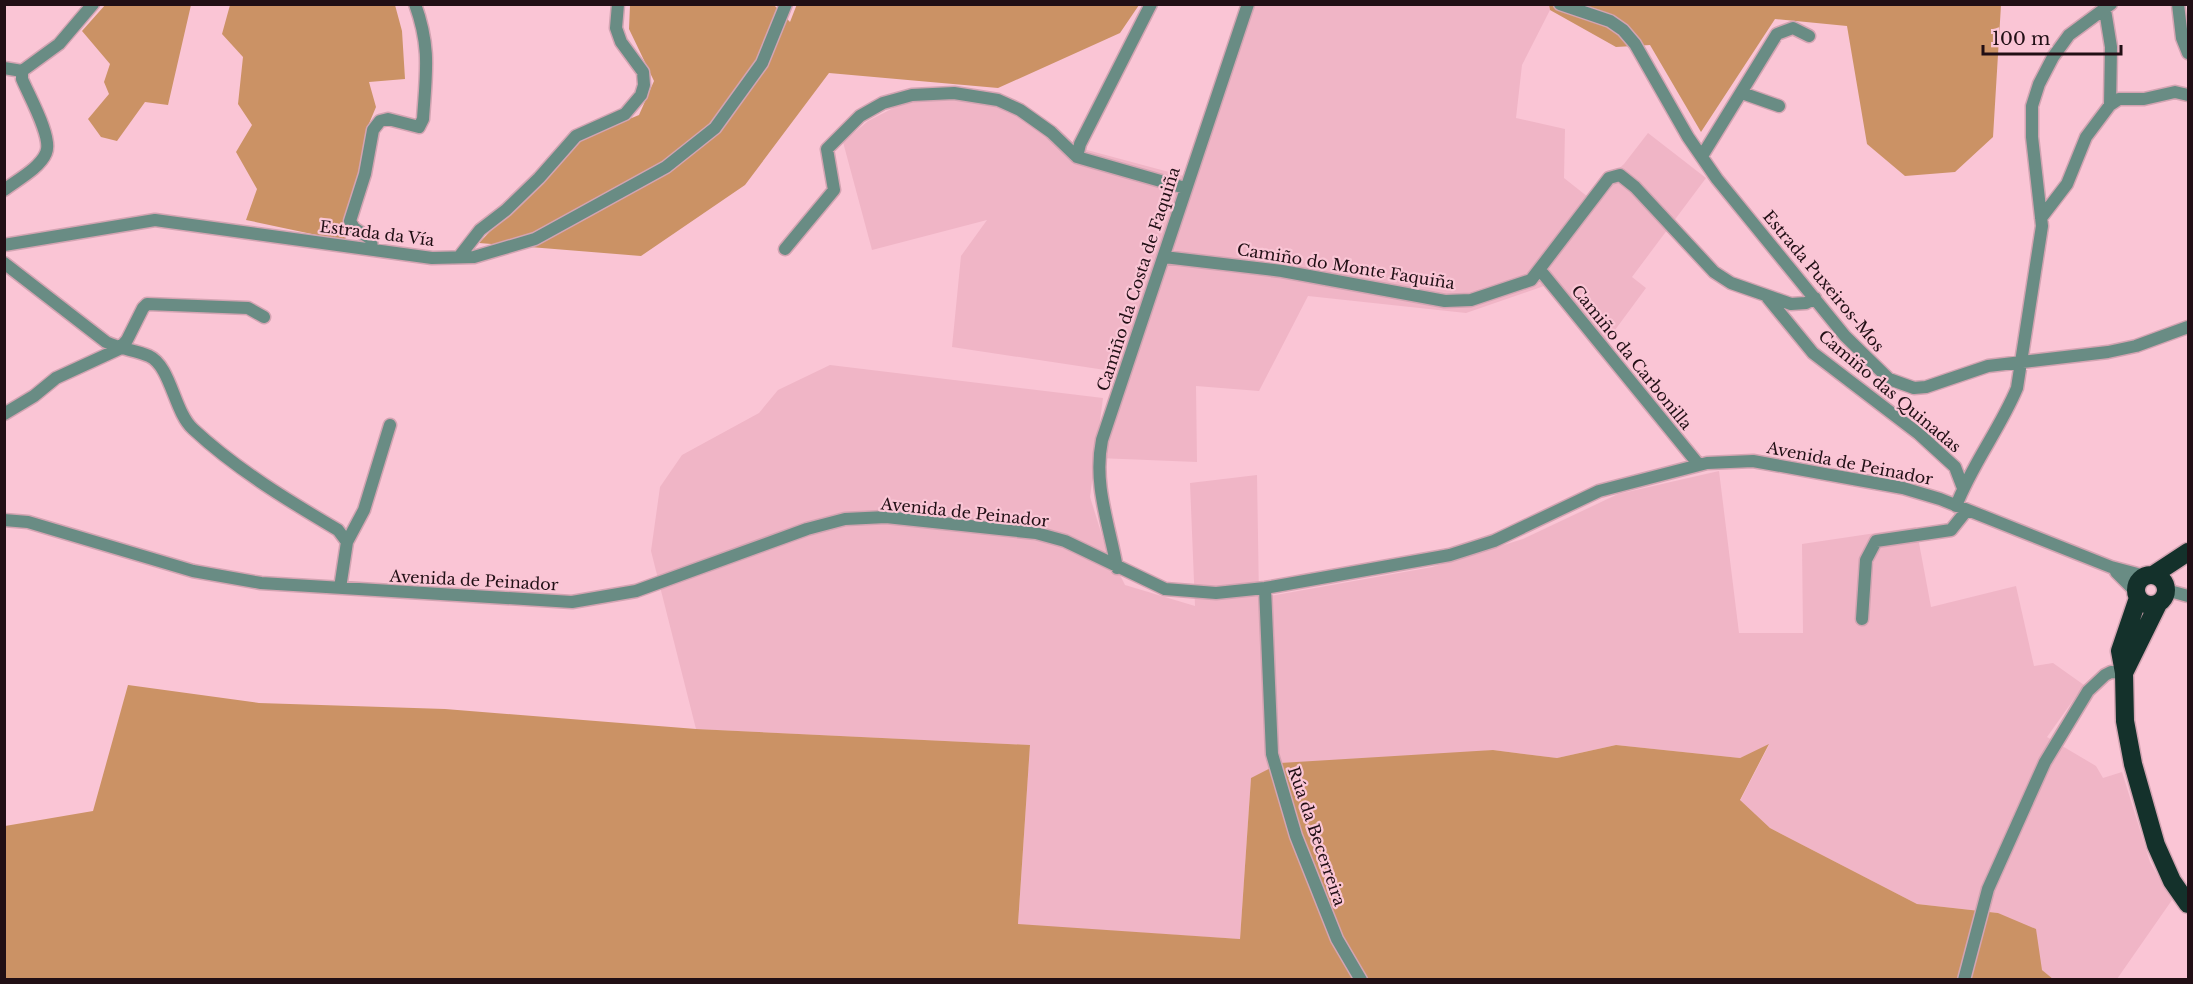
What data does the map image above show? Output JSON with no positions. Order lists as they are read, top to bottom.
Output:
{
  "streets": {
    "street": [
      "Estrada da Vía",
      "Camiño do Monte Faquiña",
      "Camiño da Costa de Faquiña",
      "Estrada Puxeiros-Mos",
      "Camiño da Carbonilla",
      "Camiño das Quinadas",
      "Avenida de Peinador",
      "Rúa da Becerreira"
    ]
  },
  "crossings": [
    ["Camiño do Monte Faquiña", "Camiño da Costa de Faquiña"],
    ["Camiño do Monte Faquiña", "Estrada Puxeiros-Mos"],
    ["Camiño do Monte Faquiña", "Camiño da Carbonilla"],
    ["Camiño do Monte Faquiña", "Camiño das Quinadas"],
    ["Camiño da Costa de Faquiña", "Avenida de Peinador"],
    ["Camiño da Carbonilla", "Avenida de Peinador"],
    ["Avenida de Peinador", "Rúa da Becerreira"]
  ],
  "scale_bar": "100 m"
}
